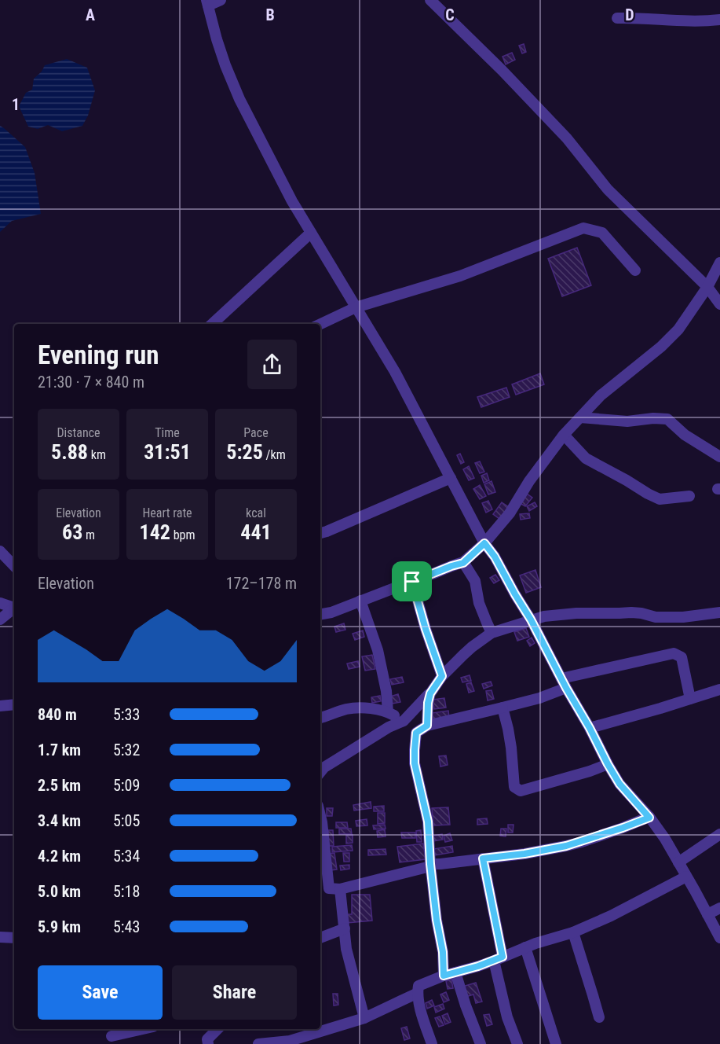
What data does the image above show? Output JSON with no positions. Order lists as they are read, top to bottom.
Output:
{
  "page": {
    "heading": ["Evening run", "21:30 · 7 × 840 m"],
    "stats": [
      ["Distance", "5.88 km"],
      ["Time", "31:51"],
      ["Pace", "5:25 /km"],
      ["Elevation", "63 m"],
      ["Heart rate", "142 bpm"],
      ["kcal", "441"]
    ],
    "chart": ["Elevation", "172–178 m"],
    "list": [
      {
        "name": "840 m",
        "note": "5:33"
      },
      {
        "name": "1.7 km",
        "note": "5:32"
      },
      {
        "name": "2.5 km",
        "note": "5:09"
      },
      {
        "name": "3.4 km",
        "note": "5:05"
      },
      {
        "name": "4.2 km",
        "note": "5:34"
      },
      {
        "name": "5.0 km",
        "note": "5:18"
      },
      {
        "name": "5.9 km",
        "note": "5:43"
      }
    ],
    "buttons": ["Save", "Share"]
  },
  "grid": {
    "columns": [
      "A",
      "B",
      "C",
      "D"
    ],
    "rows": ["1"]
  }
}
